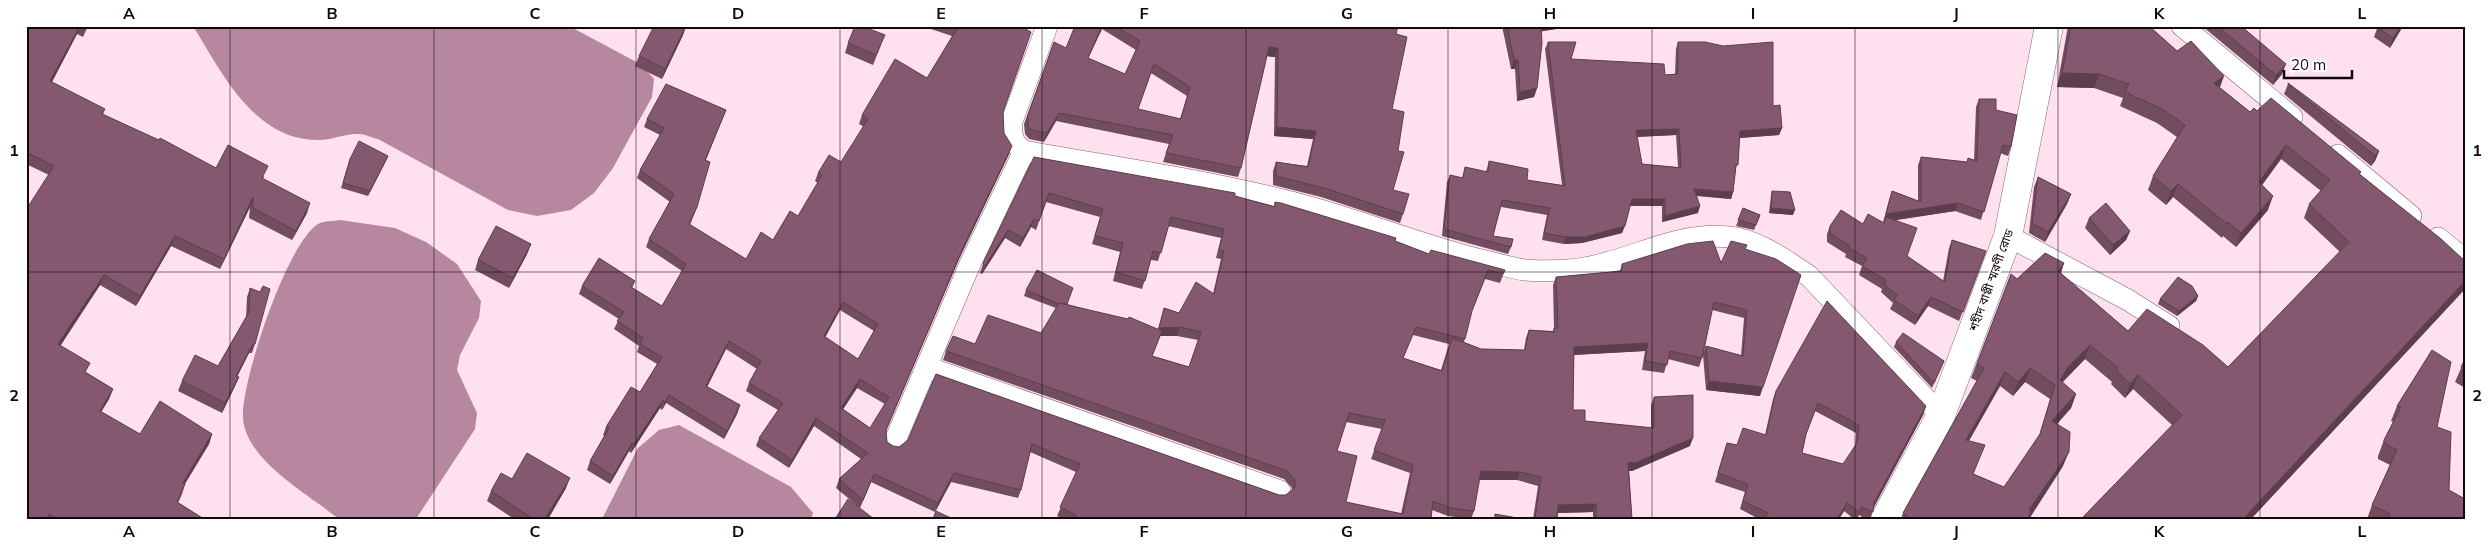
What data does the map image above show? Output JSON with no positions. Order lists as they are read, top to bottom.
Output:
{
  "streets": {
    "street": ["শহীদ বাপ্পী স্মরণী রোড"]
  },
  "scale_bar": "20 m",
  "grid": {
    "columns": [
      "A",
      "B",
      "C",
      "D",
      "E",
      "F",
      "G",
      "H",
      "I",
      "J",
      "K",
      "L"
    ],
    "rows": ["1", "2"]
  }
}
